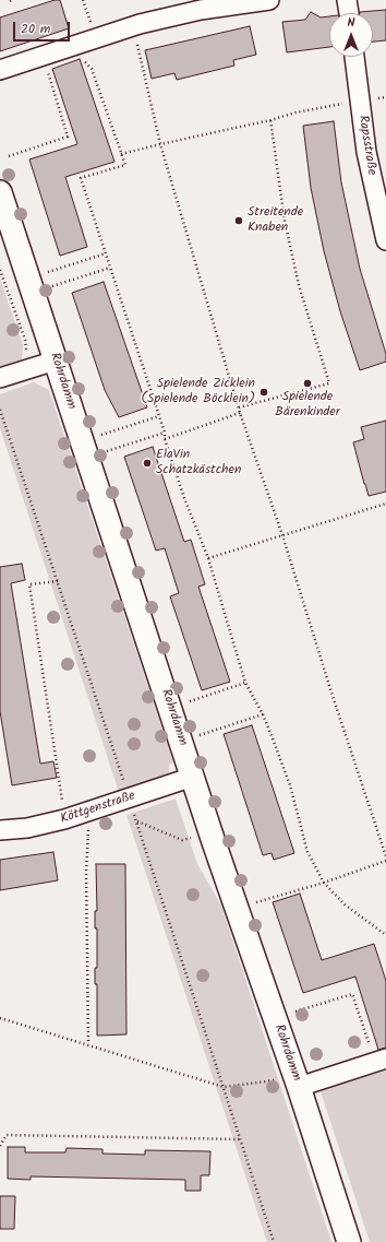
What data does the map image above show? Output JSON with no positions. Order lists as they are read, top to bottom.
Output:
{
  "streets": {
    "main road": ["Rohrdamm"],
    "street": ["Rapsstraße", "Köttgenstraße"]
  },
  "crossings": [
    ["Rohrdamm", "Köttgenstraße"]
  ],
  "places": [
    "Streitende Knaben",
    "Spielende Bärenkinder",
    "Spielende Zicklein (Spielende Böcklein)",
    "ElaVin Schatzkästchen"
  ],
  "scale_bar": "20 m",
  "north": "top"
}
